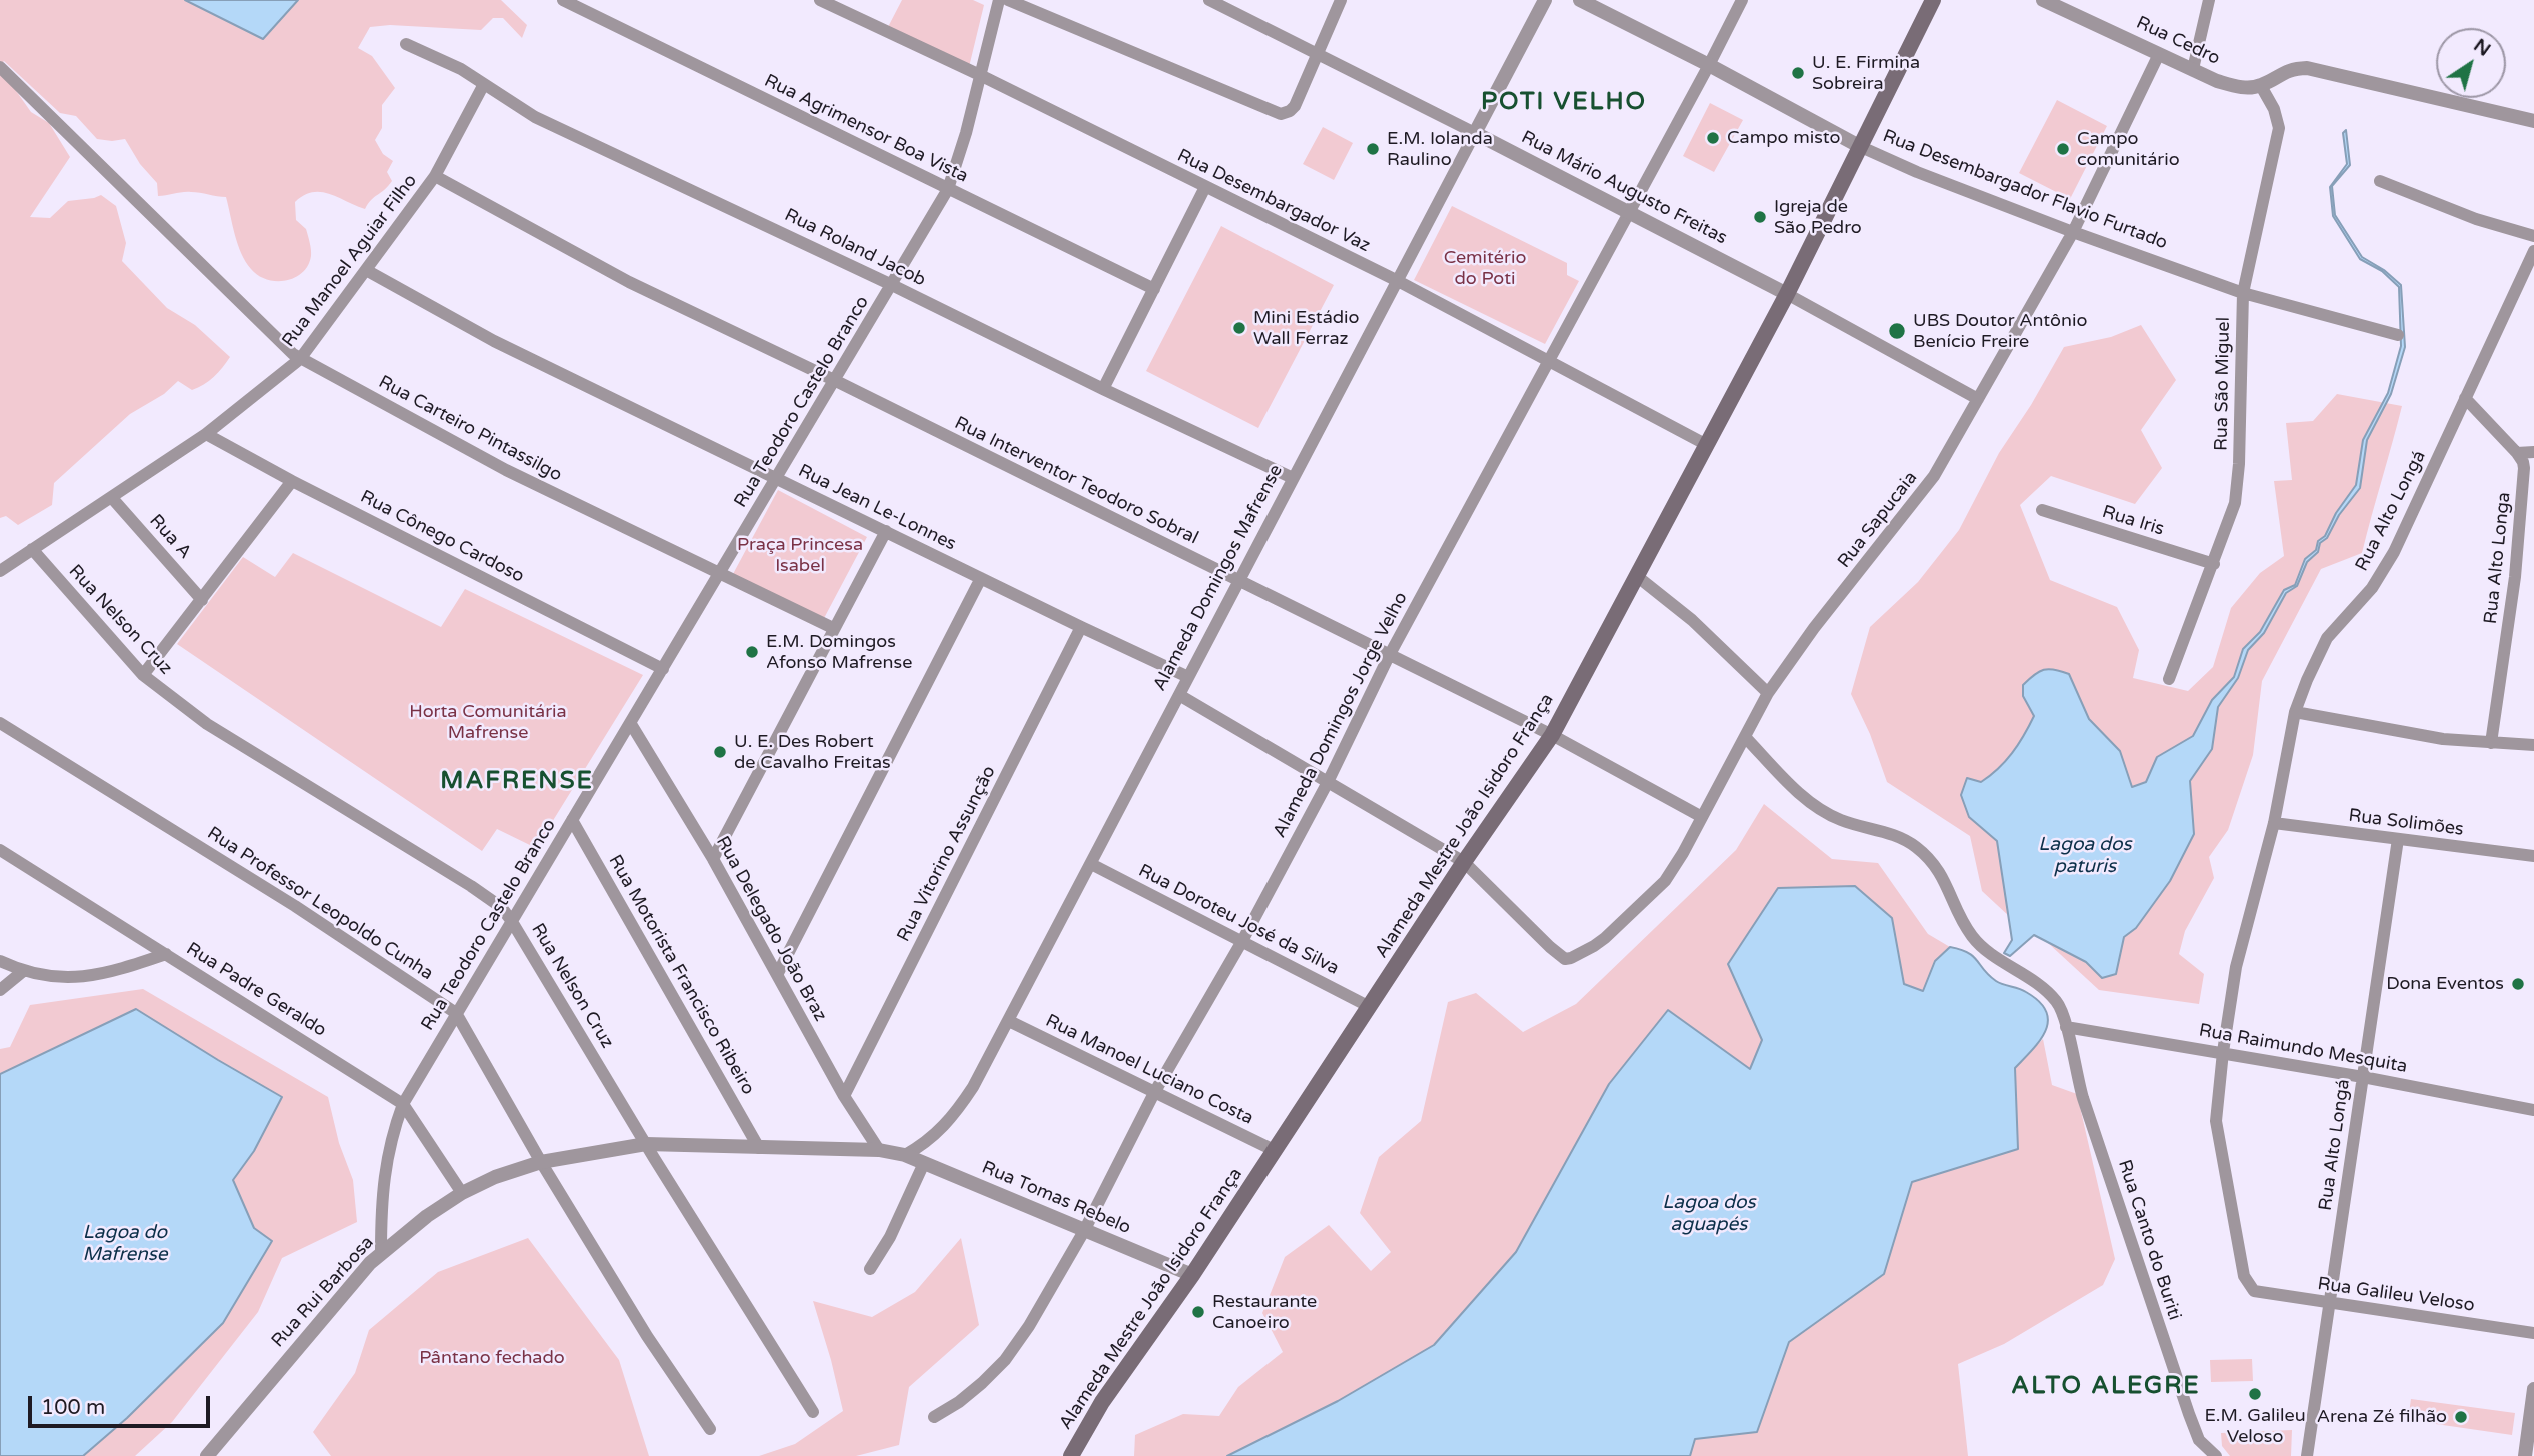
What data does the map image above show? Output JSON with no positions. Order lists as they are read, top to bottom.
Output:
{
  "streets": {
    "main road": ["Alameda Mestre João Isidoro França"],
    "street": [
      "Rua Cedro",
      "Rua Agrimensor Boa Vista",
      "Rua Mário Augusto Freitas",
      "Rua Desembargador Flavio Furtado",
      "Rua Desembargador Vaz",
      "Rua Roland Jacob",
      "Rua Manoel Aguiar Filho",
      "Rua São Miguel",
      "Rua Teodoro Castelo Branco",
      "Rua Carteiro Pintassilgo",
      "Rua Interventor Teodoro Sobral",
      "Rua Jean Le-Lonnes",
      "Rua Alto Longá",
      "Rua Sapucaia",
      "Rua Iris",
      "Rua A",
      "Rua Cônego Cardoso",
      "Rua Alto Longa",
      "Alameda Domingos Mafrense",
      "Rua Nelson Cruz",
      "Alameda Domingos Jorge Velho",
      "Rua Solimões",
      "Rua Vitorino Assunção",
      "Rua Professor Leopoldo Cunha",
      "Rua Doroteu José da Silva",
      "Rua Delegado João Braz",
      "Rua Motorista Francisco Ribeiro",
      "Rua Padre Geraldo",
      "Rua Raimundo Mesquita",
      "Rua Manoel Luciano Costa",
      "Rua Tomas Rebelo",
      "Rua Canto do Buriti",
      "Rua Rui Barbosa",
      "Rua Galileu Veloso"
    ]
  },
  "crossings": [
    ["Rua Cedro", "Rua São Miguel"],
    ["Rua Cedro", "Rua Sapucaia"],
    ["Rua Agrimensor Boa Vista", "Rua Teodoro Castelo Branco"],
    ["Rua Mário Augusto Freitas", "Rua Sapucaia"],
    ["Rua Mário Augusto Freitas", "Alameda Domingos Mafrense"],
    ["Rua Mário Augusto Freitas", "Alameda Domingos Jorge Velho"],
    ["Rua Mário Augusto Freitas", "Alameda Mestre João Isidoro França"],
    ["Rua Desembargador Flavio Furtado", "Rua São Miguel"],
    ["Rua Desembargador Flavio Furtado", "Rua Sapucaia"],
    ["Rua Desembargador Flavio Furtado", "Alameda Domingos Jorge Velho"],
    ["Rua Desembargador Flavio Furtado", "Alameda Mestre João Isidoro França"],
    ["Rua Desembargador Vaz", "Rua Teodoro Castelo Branco"],
    ["Rua Desembargador Vaz", "Alameda Domingos Mafrense"],
    ["Rua Desembargador Vaz", "Alameda Domingos Jorge Velho"],
    ["Rua Desembargador Vaz", "Alameda Mestre João Isidoro França"],
    ["Rua Roland Jacob", "Rua Manoel Aguiar Filho"],
    ["Rua Roland Jacob", "Rua Teodoro Castelo Branco"],
    ["Rua Roland Jacob", "Alameda Domingos Mafrense"],
    ["Rua Manoel Aguiar Filho", "Rua Carteiro Pintassilgo"],
    ["Rua Manoel Aguiar Filho", "Rua Interventor Teodoro Sobral"],
    ["Rua Manoel Aguiar Filho", "Rua Jean Le-Lonnes"],
    ["Rua Manoel Aguiar Filho", "Rua A"],
    ["Rua Manoel Aguiar Filho", "Rua Cônego Cardoso"],
    ["Rua Manoel Aguiar Filho", "Rua Nelson Cruz"],
    ["Rua São Miguel", "Rua Iris"],
    ["Rua Teodoro Castelo Branco", "Rua Carteiro Pintassilgo"],
    ["Rua Teodoro Castelo Branco", "Rua Interventor Teodoro Sobral"],
    ["Rua Teodoro Castelo Branco", "Rua Jean Le-Lonnes"],
    ["Rua Teodoro Castelo Branco", "Rua Cônego Cardoso"],
    ["Rua Teodoro Castelo Branco", "Rua Nelson Cruz"],
    ["Rua Teodoro Castelo Branco", "Rua Professor Leopoldo Cunha"],
    ["Rua Teodoro Castelo Branco", "Rua Delegado João Braz"],
    ["Rua Teodoro Castelo Branco", "Rua Motorista Francisco Ribeiro"],
    ["Rua Teodoro Castelo Branco", "Rua Padre Geraldo"],
    ["Rua Teodoro Castelo Branco", "Rua Rui Barbosa"],
    ["Rua Interventor Teodoro Sobral", "Rua Sapucaia"],
    ["Rua Interventor Teodoro Sobral", "Alameda Domingos Mafrense"],
    ["Rua Interventor Teodoro Sobral", "Alameda Domingos Jorge Velho"],
    ["Rua Interventor Teodoro Sobral", "Alameda Mestre João Isidoro França"],
    ["Rua Jean Le-Lonnes", "Alameda Domingos Mafrense"],
    ["Rua Jean Le-Lonnes", "Rua Vitorino Assunção"],
    ["Rua Alto Longá", "Rua Solimões"],
    ["Rua Alto Longá", "Rua Raimundo Mesquita"],
    ["Rua Alto Longá", "Rua Galileu Veloso"],
    ["Rua Sapucaia", "Alameda Mestre João Isidoro França"],
    ["Alameda Domingos Mafrense", "Rua Doroteu José da Silva"],
    ["Alameda Domingos Mafrense", "Rua Manoel Luciano Costa"],
    ["Alameda Domingos Mafrense", "Rua Tomas Rebelo"],
    ["Alameda Domingos Mafrense", "Rua Rui Barbosa"],
    ["Rua Nelson Cruz", "Rua Rui Barbosa"],
    ["Alameda Domingos Jorge Velho", "Rua Doroteu José da Silva"],
    ["Alameda Domingos Jorge Velho", "Rua Manoel Luciano Costa"],
    ["Alameda Domingos Jorge Velho", "Rua Tomas Rebelo"],
    ["Alameda Mestre João Isidoro França", "Rua Doroteu José da Silva"],
    ["Alameda Mestre João Isidoro França", "Rua Manoel Luciano Costa"],
    ["Alameda Mestre João Isidoro França", "Rua Tomas Rebelo"],
    ["Rua Vitorino Assunção", "Rua Delegado João Braz"],
    ["Rua Professor Leopoldo Cunha", "Rua Rui Barbosa"],
    ["Rua Delegado João Braz", "Rua Rui Barbosa"],
    ["Rua Motorista Francisco Ribeiro", "Rua Rui Barbosa"],
    ["Rua Padre Geraldo", "Rua Rui Barbosa"],
    ["Rua Raimundo Mesquita", "Rua Canto do Buriti"],
    ["Rua Tomas Rebelo", "Rua Rui Barbosa"]
  ],
  "districts": ["POTI VELHO", "MAFRENSE", "ALTO ALEGRE"],
  "water": ["Lagoa dos paturis", "Lagoa dos aguapés", "Lagoa do Mafrense"],
  "parks": [
    "Cemitério do Poti",
    "Praça Princesa Isabel",
    "Horta Comunitária Mafrense",
    "Pântano fechado"
  ],
  "places": [
    "U. E. Firmina Sobreira",
    "Campo misto",
    "E.M. Iolanda Raulino",
    "Campo comunitário",
    "Igreja de São Pedro",
    "Mini Estádio Wall Ferraz",
    "UBS Doutor Antônio Benício Freire",
    "E.M. Domingos Afonso Mafrense",
    "U. E. Des Robert de Cavalho Freitas",
    "Dona Eventos",
    "Restaurante Canoeiro",
    "E.M. Galileu Veloso",
    "Arena Zé filhão"
  ],
  "scale_bar": "100 m",
  "north": "top right"
}
